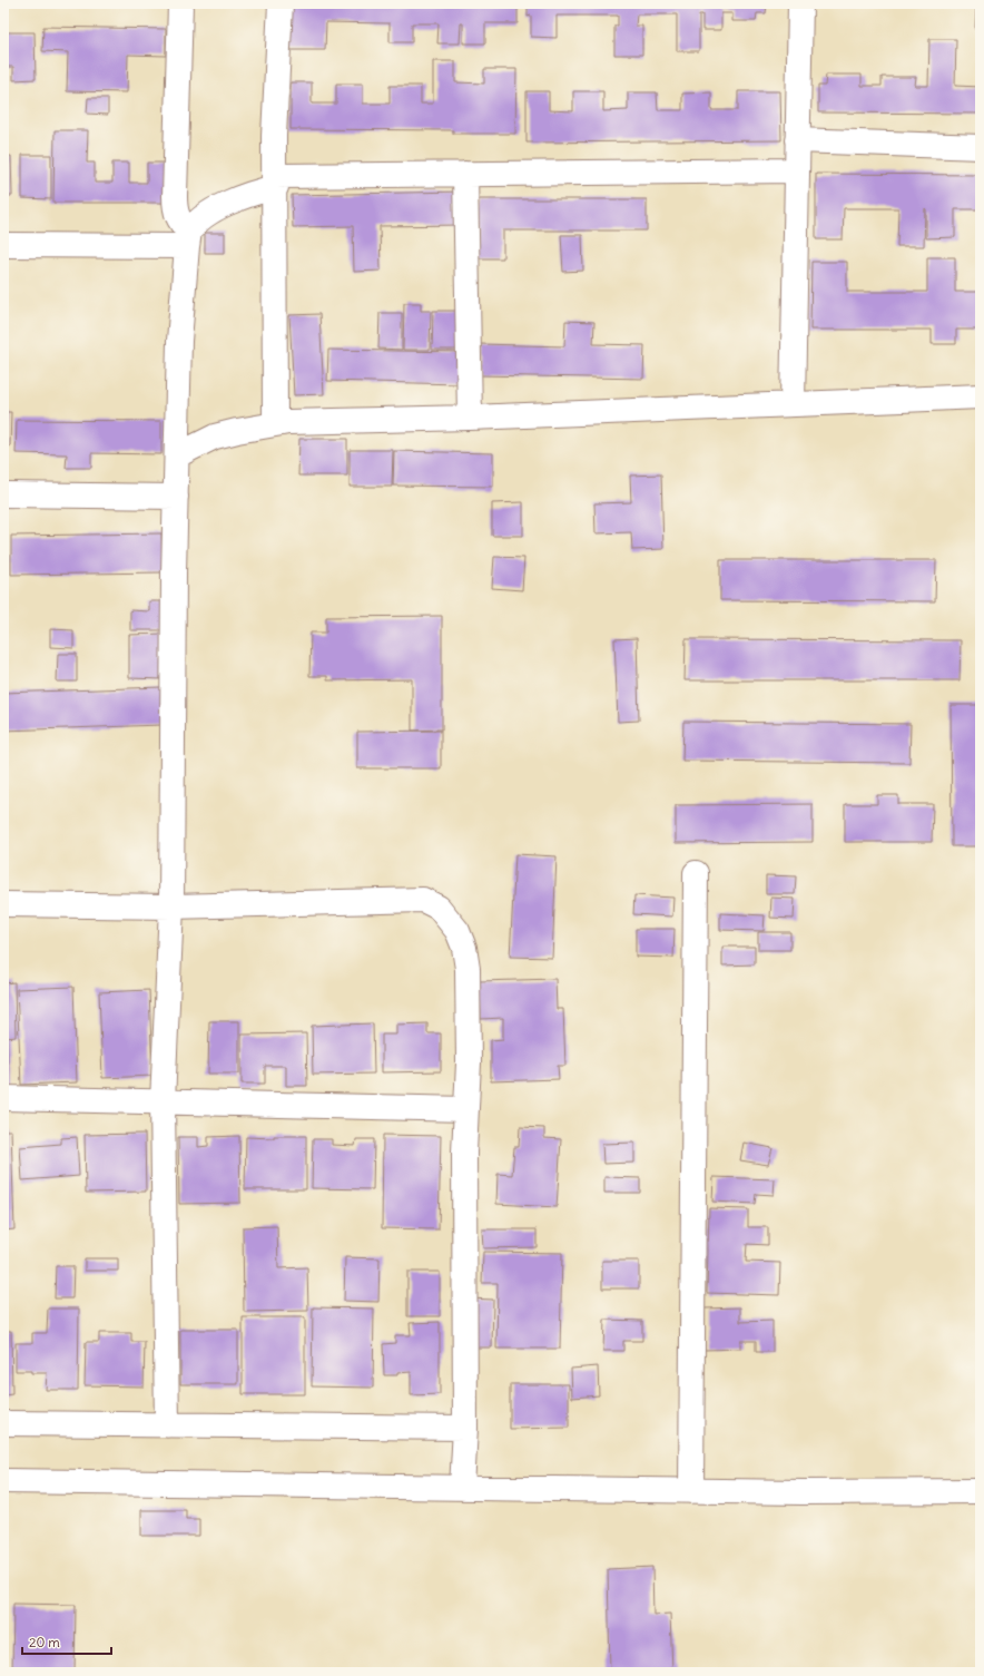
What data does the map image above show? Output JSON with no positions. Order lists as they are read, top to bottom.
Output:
{
  "scale_bar": "20 m"
}
